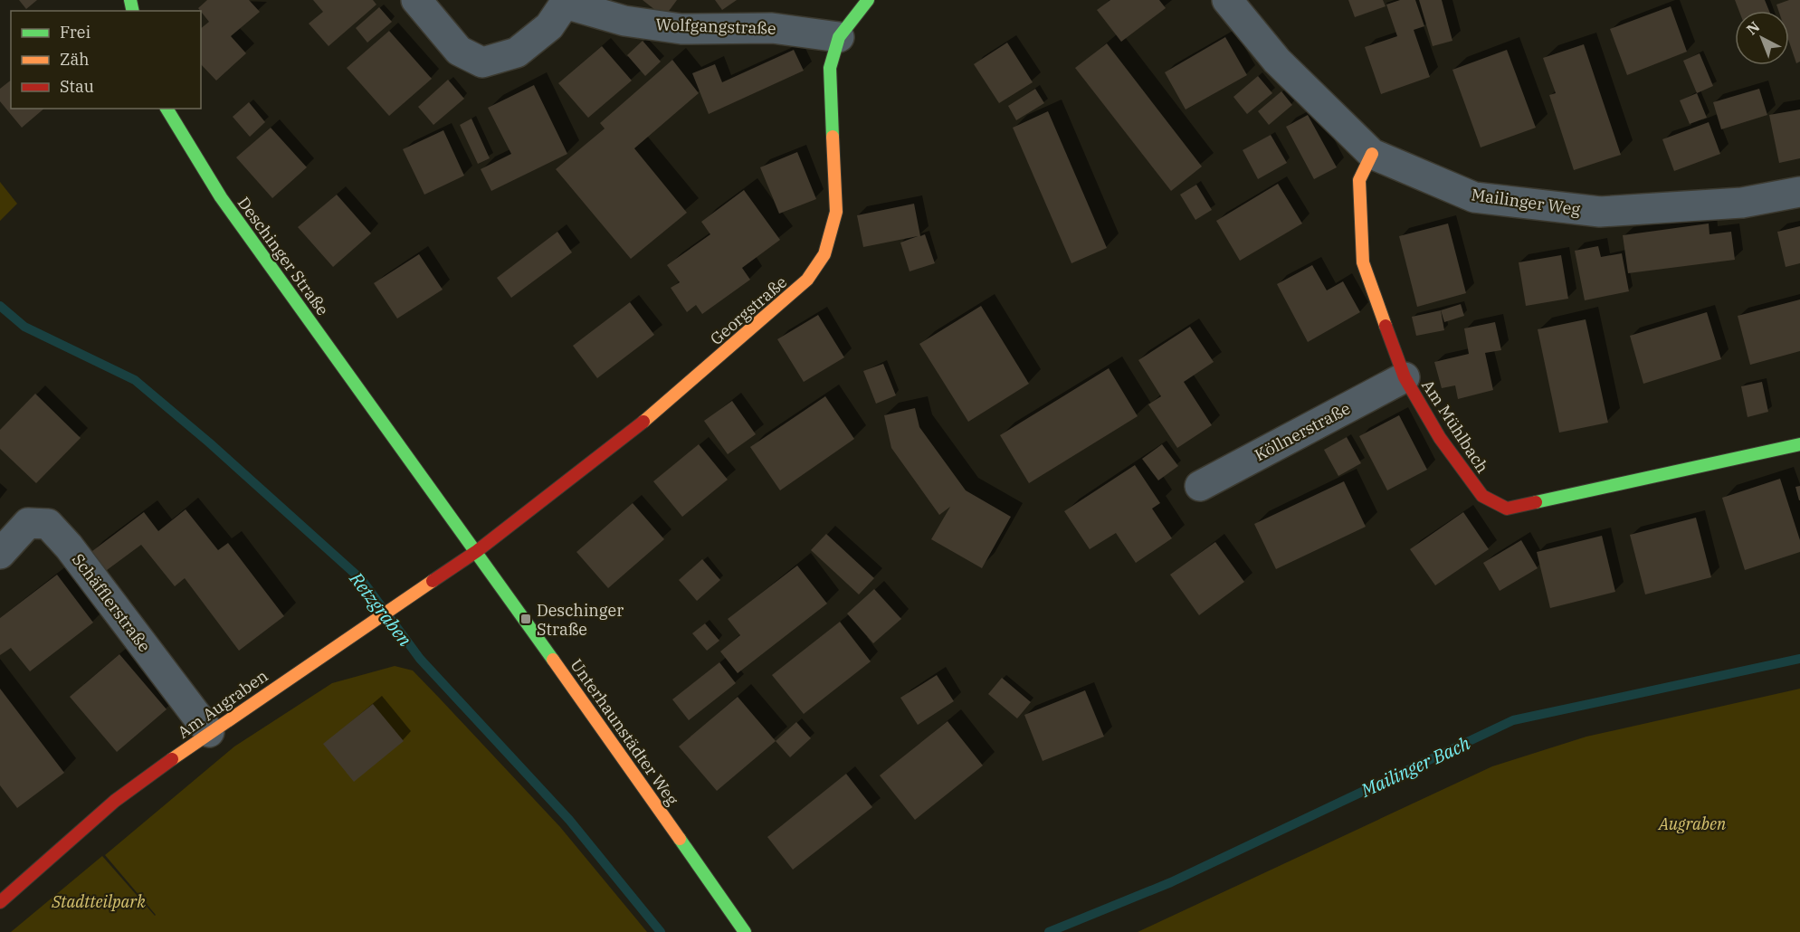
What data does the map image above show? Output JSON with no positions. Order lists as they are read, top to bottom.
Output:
{
  "streets": {
    "street": [
      "Wolfgangstraße",
      "Mailinger Weg",
      "Deschinger Straße",
      "Georgstraße",
      "Am Mühlbach",
      "Köllnerstraße",
      "Schäfflerstraße",
      "Am Augraben",
      "Unterhaunstädter Weg"
    ]
  },
  "crossings": [
    ["Wolfgangstraße", "Georgstraße"],
    ["Mailinger Weg", "Am Mühlbach"],
    ["Deschinger Straße", "Georgstraße"],
    ["Deschinger Straße", "Am Augraben"],
    ["Deschinger Straße", "Unterhaunstädter Weg"],
    ["Georgstraße", "Am Augraben"],
    ["Georgstraße", "Unterhaunstädter Weg"],
    ["Am Mühlbach", "Köllnerstraße"],
    ["Schäfflerstraße", "Am Augraben"],
    ["Am Augraben", "Unterhaunstädter Weg"]
  ],
  "water": ["Retzgraben", "Mailinger Bach"],
  "parks": ["Augraben", "Stadtteilpark"],
  "places": {
    "transit": ["Deschinger Straße"]
  },
  "legend": ["Frei", "Zäh", "Stau"],
  "north": "top left"
}
